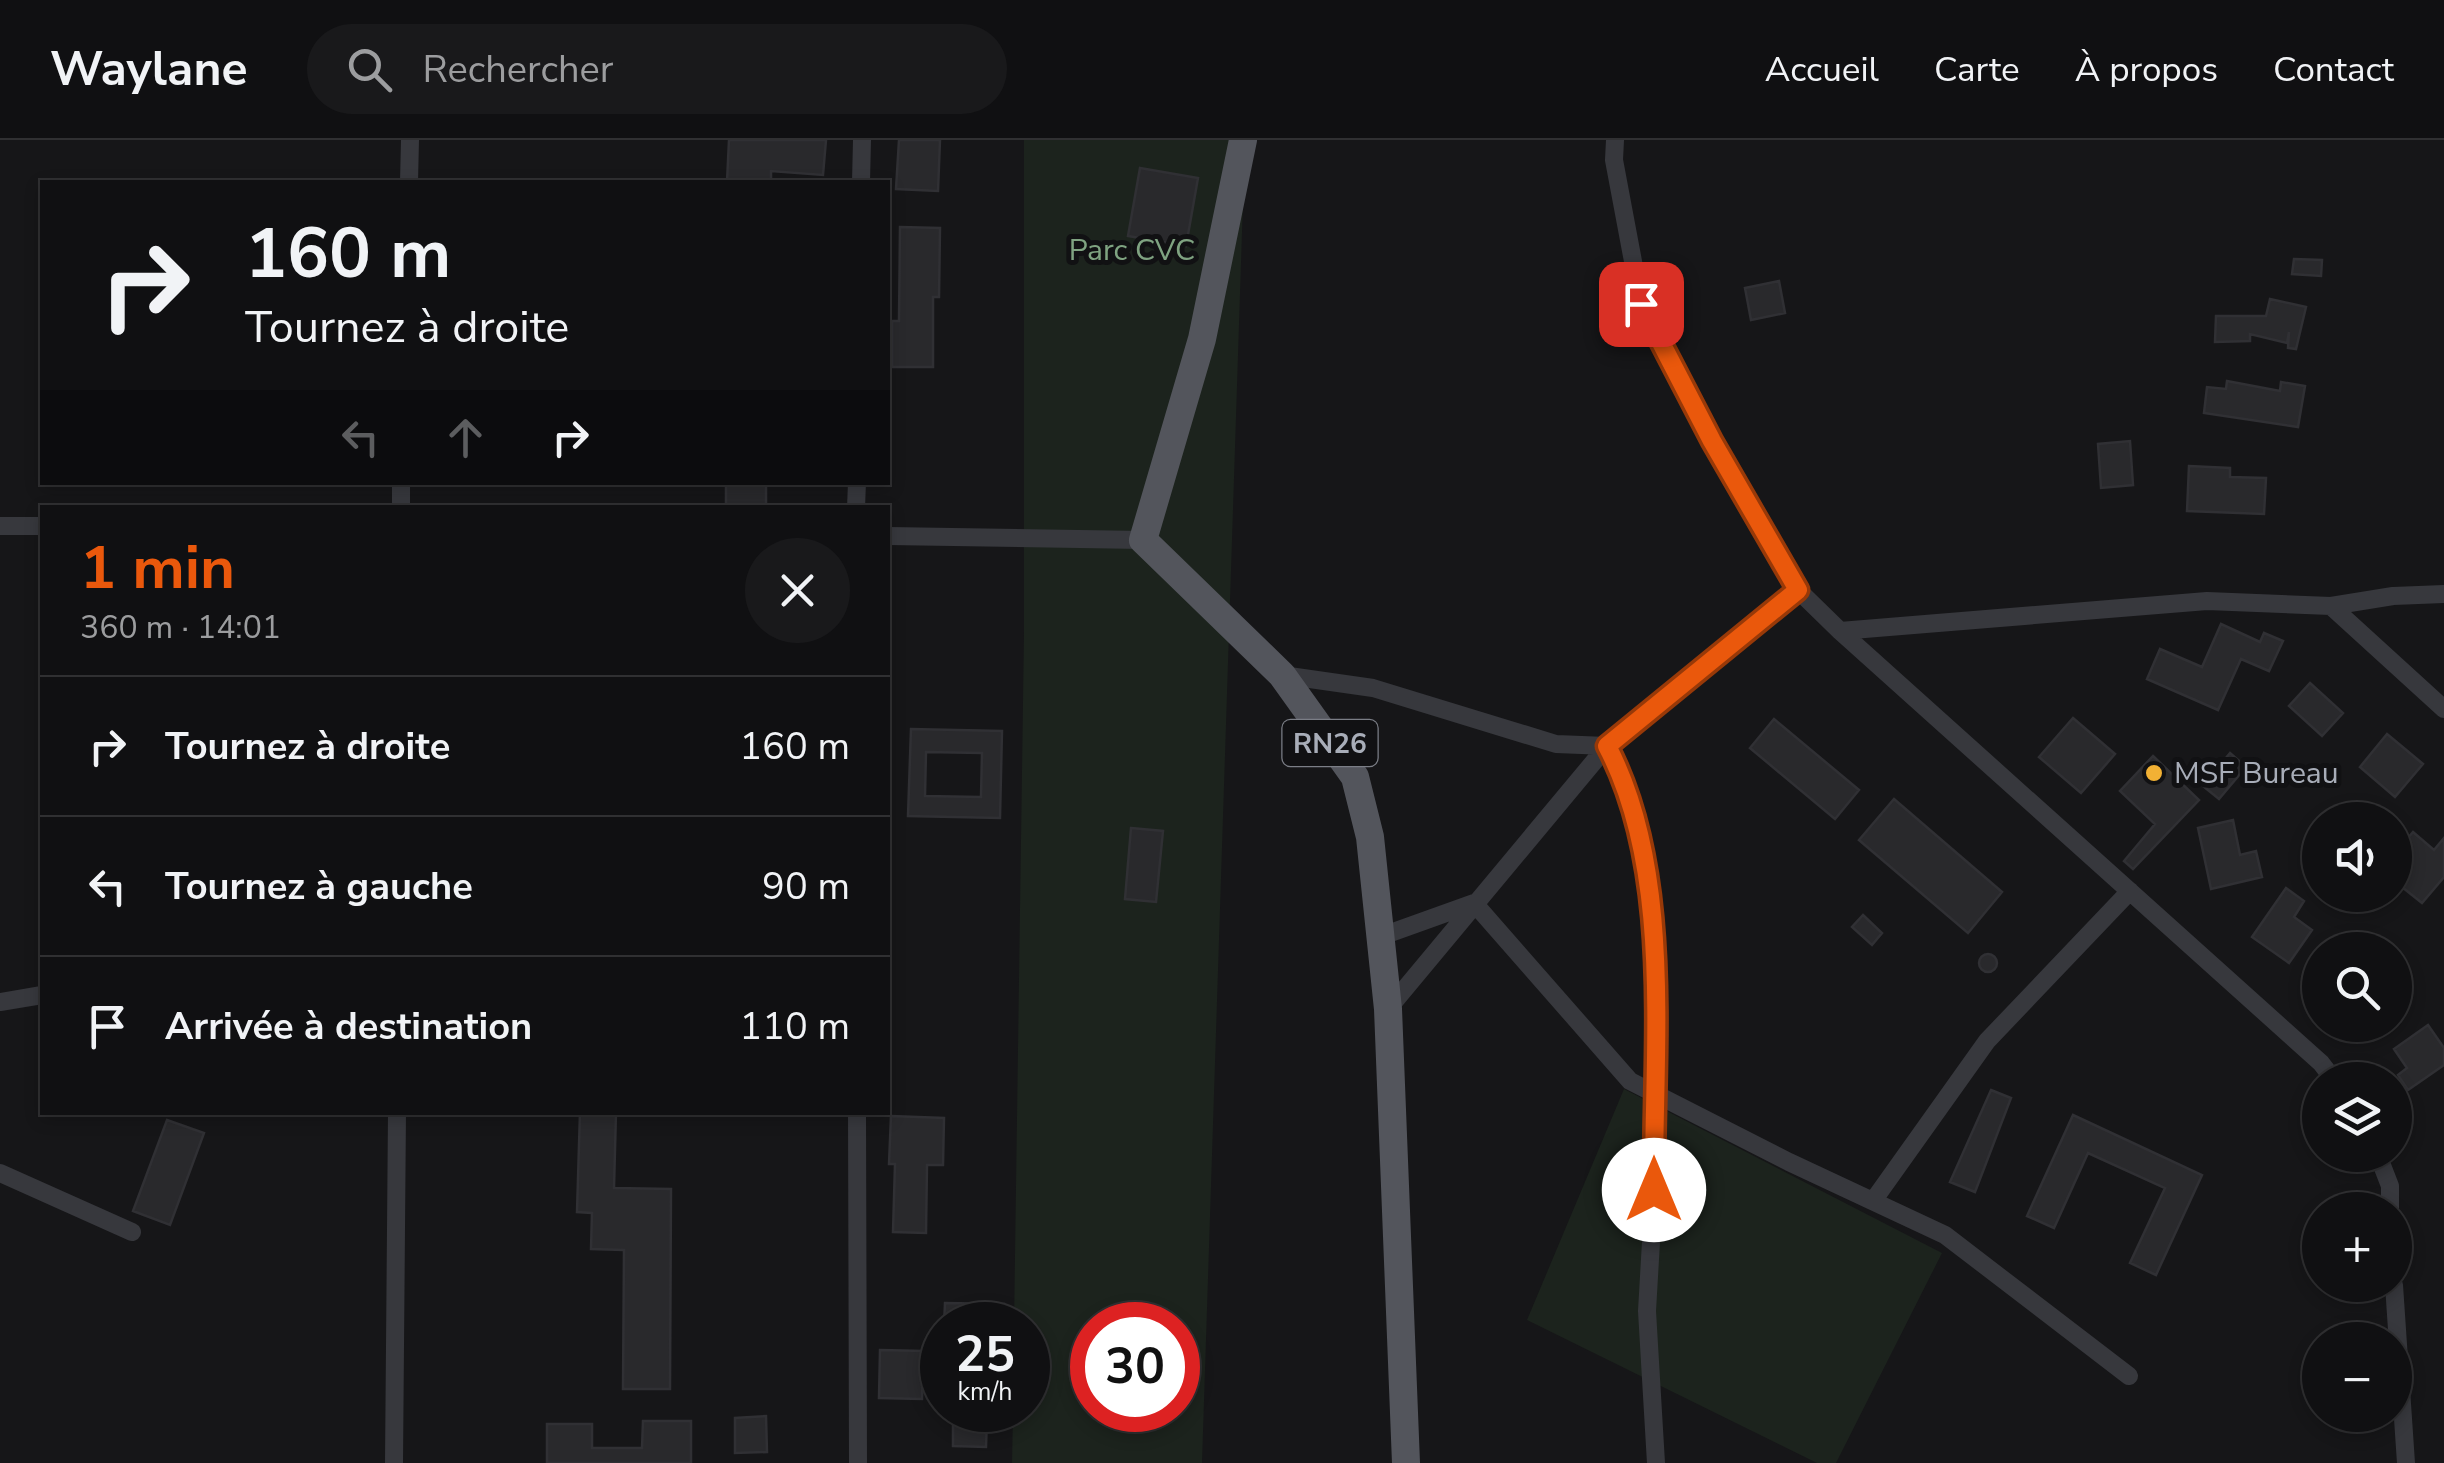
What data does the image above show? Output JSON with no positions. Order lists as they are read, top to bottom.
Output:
{
  "streets": {
    "main road": ["RN26"]
  },
  "parks": ["Parc CVC"],
  "places": ["MSF Bureau"],
  "page": {
    "header": "Waylane",
    "search": "Rechercher",
    "nav": [
      "Accueil",
      "Carte",
      "À propos",
      "Contact"
    ],
    "turn": ["160 m", "Tournez à droite"],
    "heading": ["1 min", "360 m · 14:01"],
    "list": [
      {
        "name": "Tournez à droite",
        "value": "160 m"
      },
      {
        "name": "Tournez à gauche",
        "value": "90 m"
      },
      {
        "name": "Arrivée à destination",
        "value": "110 m"
      }
    ],
    "map_buttons": ["+", "−"],
    "speed": "25 km/h",
    "limit": "30"
  }
}
